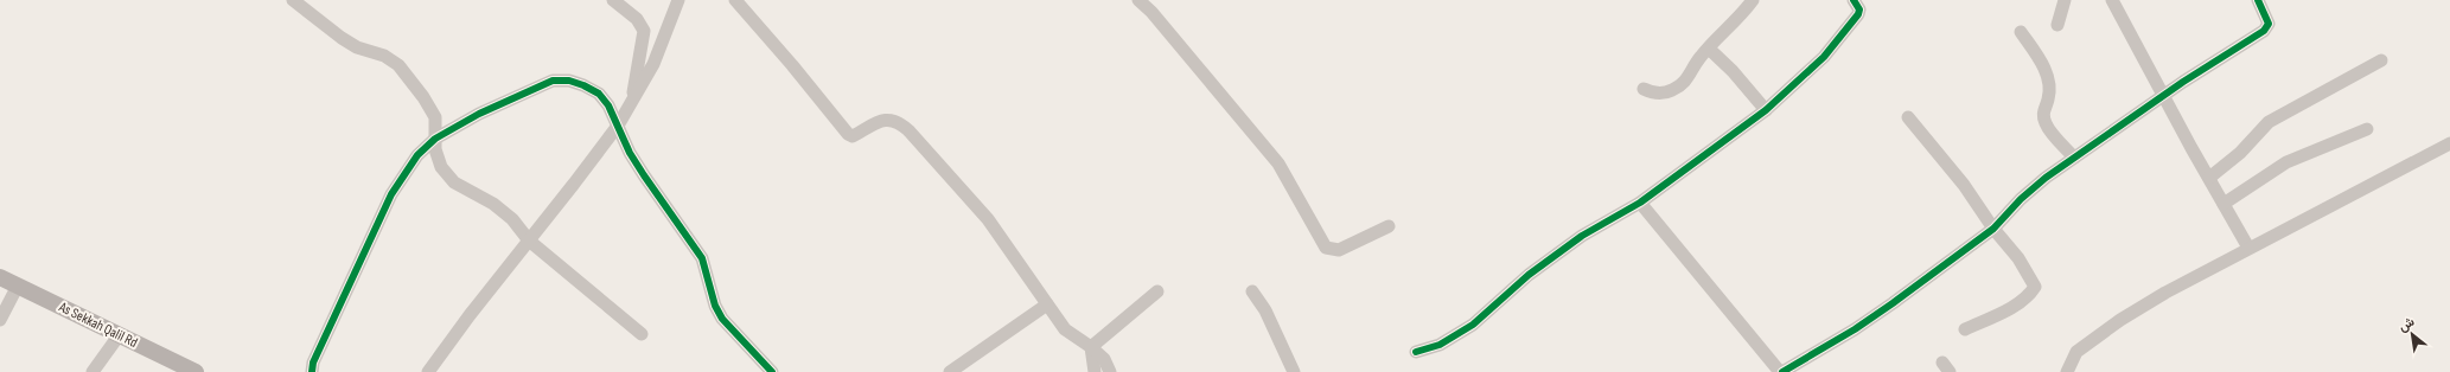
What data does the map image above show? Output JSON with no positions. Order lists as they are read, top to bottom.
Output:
{
  "streets": {
    "main road": ["As Sekkah Qalil Rd"]
  },
  "north": "top left"
}
